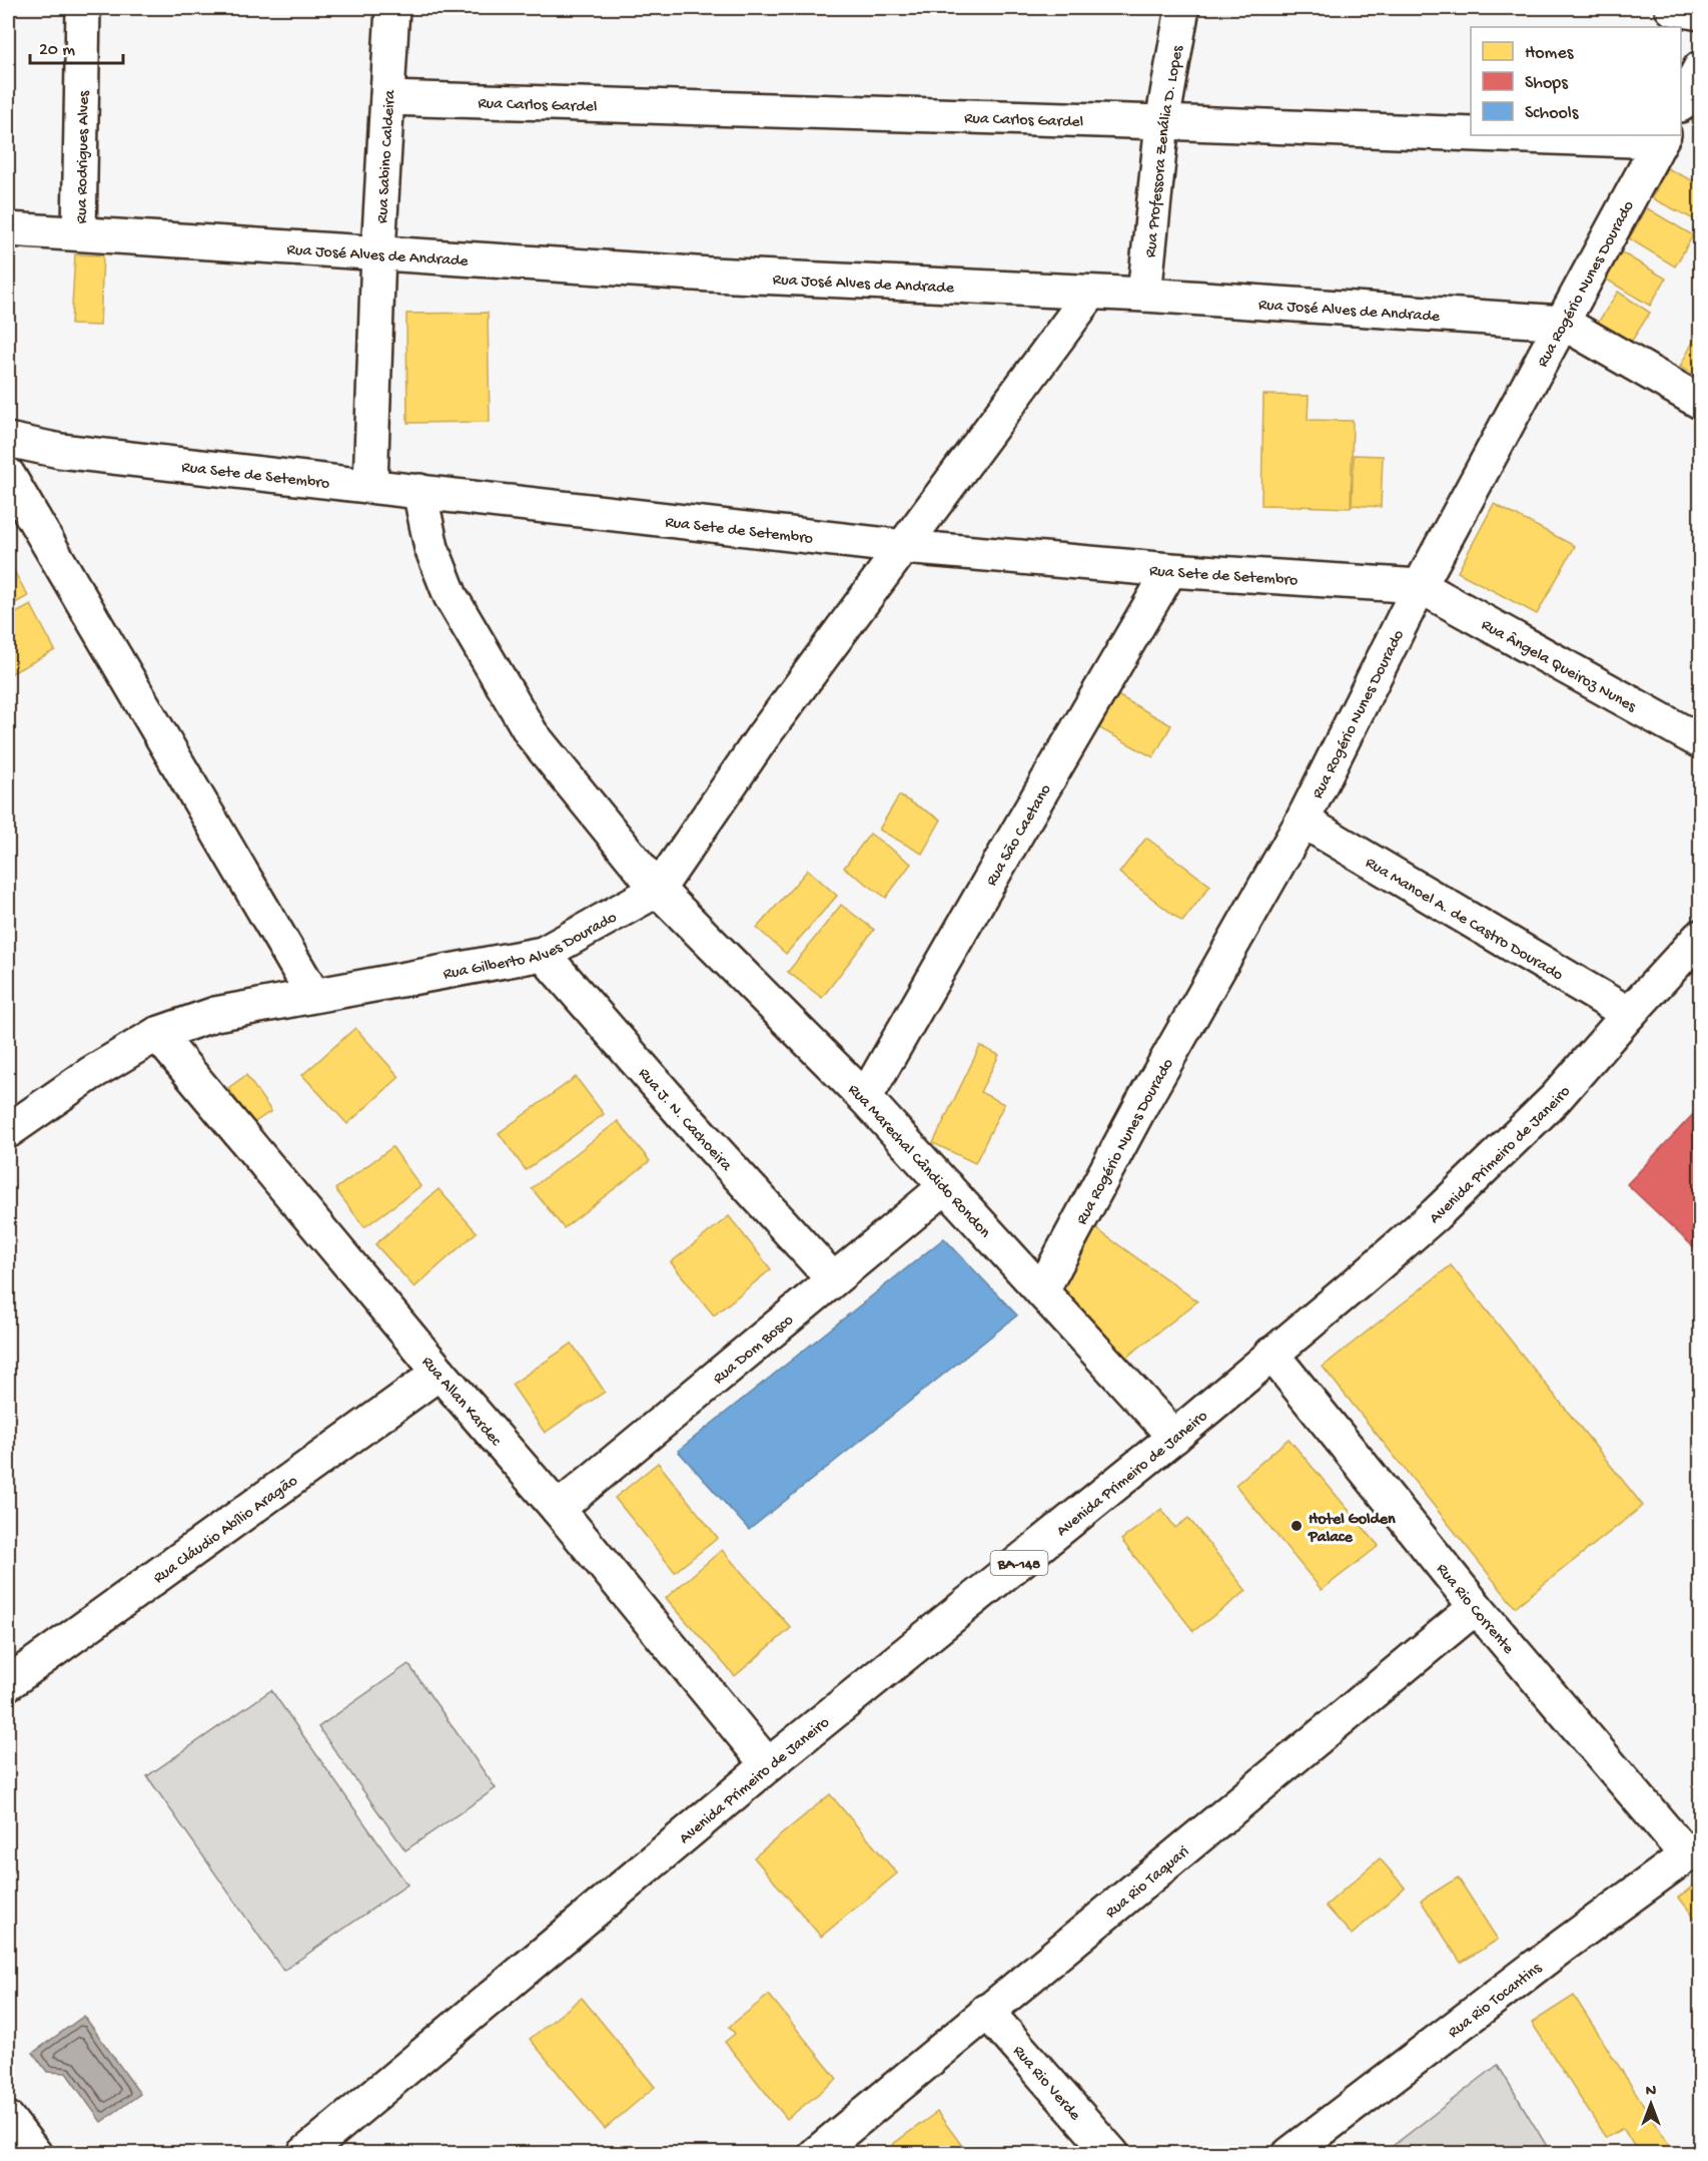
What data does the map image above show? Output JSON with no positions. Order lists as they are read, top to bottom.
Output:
{
  "streets": {
    "street": [
      "Rua Carlos Gardel",
      "Rua Professora Zenália D. Lopes",
      "Rua Rodrigues Alves",
      "Rua Sabino Caldeira",
      "Rua José Alves de Andrade",
      "Rua Rogério Nunes Dourado",
      "Rua Sete de Setembro",
      "Rua Ângela Queiroz Nunes",
      "Rua São Caetano",
      "Rua Manoel A. de Castro Dourado",
      "Rua Gilberto Alves Dourado",
      "Rua J. N. Cachoeira",
      "Avenida Primeiro de Janeiro",
      "Rua Marechal Cândido Rondon",
      "Rua Dom Bosco",
      "Rua Allan Kardec",
      "Rua Cláudio Abílio Aragão",
      "BA-148",
      "Rua Rio Corrente",
      "Rua Rio Taquari",
      "Rua Rio Tocantins",
      "Rua Rio Verde"
    ]
  },
  "crossings": [
    ["Rua Carlos Gardel", "Rua Professora Zenália D. Lopes"],
    ["Rua Carlos Gardel", "Rua Sabino Caldeira"],
    ["Rua Carlos Gardel", "Rua Rogério Nunes Dourado"],
    ["Rua Professora Zenália D. Lopes", "Rua José Alves de Andrade"],
    ["Rua Rodrigues Alves", "Rua José Alves de Andrade"],
    ["Rua Sabino Caldeira", "Rua José Alves de Andrade"],
    ["Rua Sabino Caldeira", "Rua Sete de Setembro"],
    ["Rua José Alves de Andrade", "Rua Rogério Nunes Dourado"],
    ["Rua José Alves de Andrade", "Rua Gilberto Alves Dourado"],
    ["Rua Rogério Nunes Dourado", "Rua Sete de Setembro"],
    ["Rua Rogério Nunes Dourado", "Rua Ângela Queiroz Nunes"],
    ["Rua Rogério Nunes Dourado", "Rua Manoel A. de Castro Dourado"],
    ["Rua Rogério Nunes Dourado", "Rua Marechal Cândido Rondon"],
    ["Rua Sete de Setembro", "Rua Ângela Queiroz Nunes"],
    ["Rua Sete de Setembro", "Rua São Caetano"],
    ["Rua Sete de Setembro", "Rua Gilberto Alves Dourado"],
    ["Rua Sete de Setembro", "Rua Marechal Cândido Rondon"],
    ["Rua São Caetano", "Rua Marechal Cândido Rondon"],
    ["Rua Manoel A. de Castro Dourado", "Avenida Primeiro de Janeiro"],
    ["Rua Gilberto Alves Dourado", "Rua J. N. Cachoeira"],
    ["Rua Gilberto Alves Dourado", "Rua Marechal Cândido Rondon"],
    ["Rua Gilberto Alves Dourado", "Rua Allan Kardec"],
    ["Rua J. N. Cachoeira", "Rua Dom Bosco"],
    ["Avenida Primeiro de Janeiro", "Rua Marechal Cândido Rondon"],
    ["Avenida Primeiro de Janeiro", "Rua Allan Kardec"],
    ["Avenida Primeiro de Janeiro", "Rua Rio Corrente"],
    ["Rua Marechal Cândido Rondon", "Rua Dom Bosco"],
    ["Rua Dom Bosco", "Rua Allan Kardec"],
    ["Rua Allan Kardec", "Rua Cláudio Abílio Aragão"],
    ["Rua Rio Corrente", "Rua Rio Taquari"],
    ["Rua Rio Corrente", "Rua Rio Tocantins"],
    ["Rua Rio Taquari", "Rua Rio Verde"]
  ],
  "places": ["Hotel Golden Palace"],
  "legend": ["Homes", "Shops", "Schools"],
  "scale_bar": "20 m",
  "north": "top"
}
